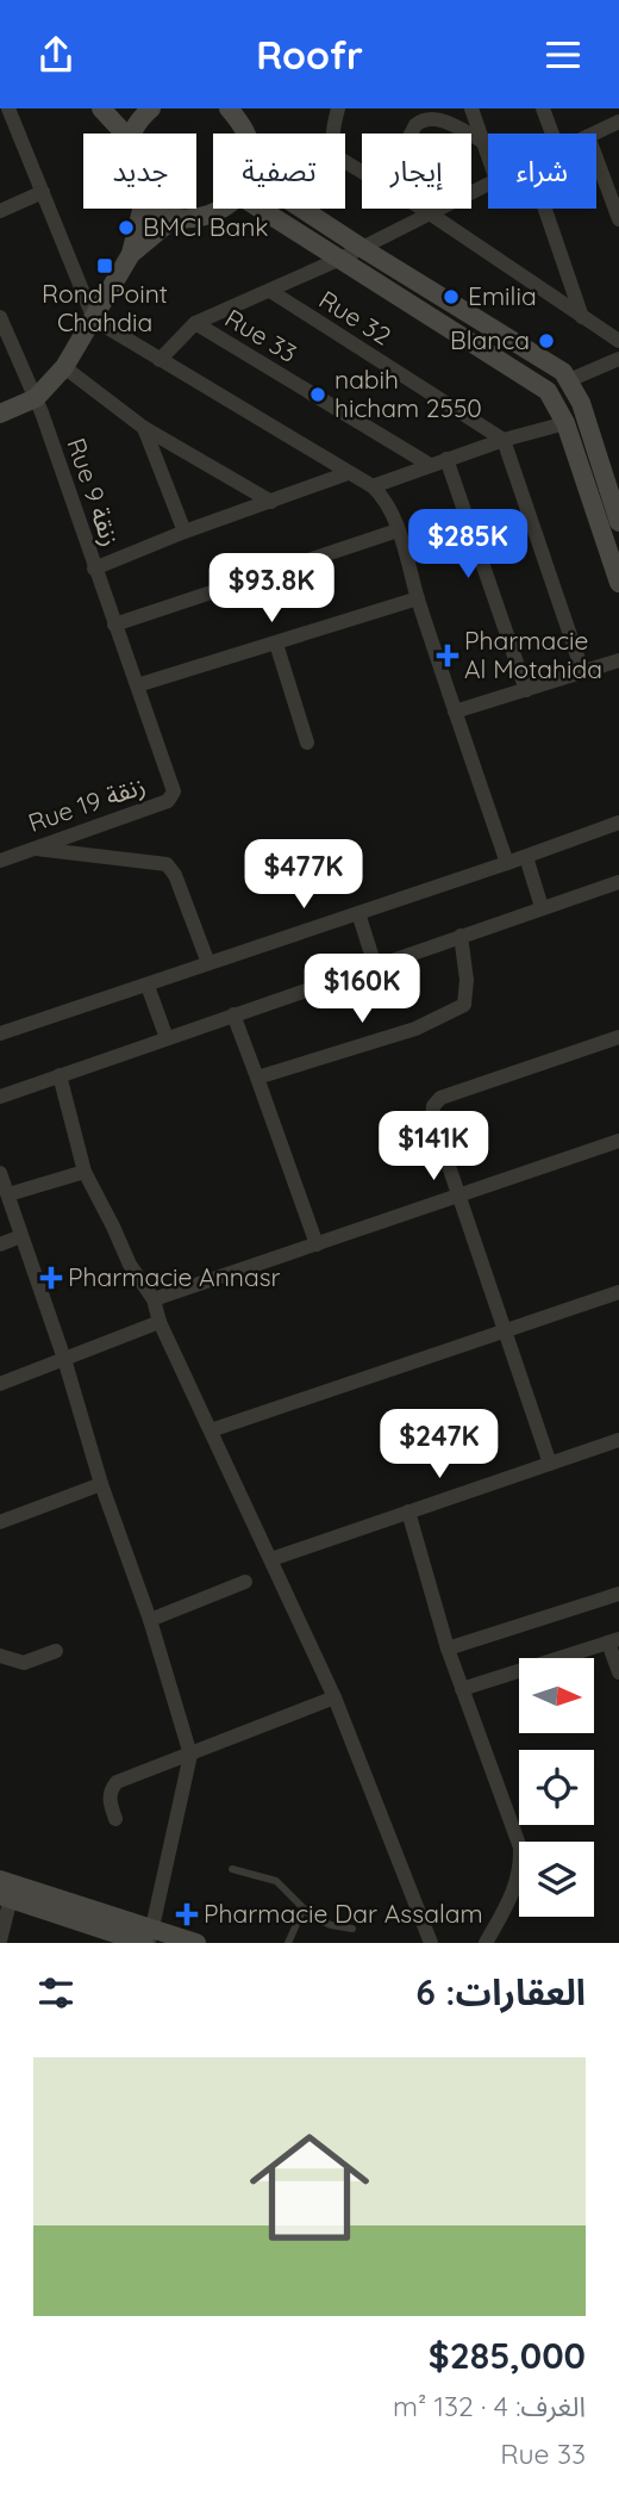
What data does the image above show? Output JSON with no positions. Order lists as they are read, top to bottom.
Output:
{
  "streets": {
    "street": [
      "Rue 32",
      "Rue 33",
      "Rue 9 زنقة",
      "Rue 19 زنقة"
    ]
  },
  "crossings": [
    ["Rue 9 زنقة", "Rue 19 زنقة"]
  ],
  "places": {
    "other": [
      "BMCI Bank",
      "Emilia",
      "Blanca",
      "nabih hicham 2550"
    ],
    "transit": ["Rond Point Chahdia"],
    "health": ["Pharmacie Al Motahida", "Pharmacie Annasr", "Pharmacie Dar Assalam"]
  },
  "north": "right",
  "page": {
    "header": "Roofr",
    "chip": [
      "شراء",
      "إيجار",
      "تصفية",
      "جديد"
    ],
    "price": [
      "$285K",
      "$93.8K",
      "$477K",
      "$160K",
      "$141K",
      "$247K"
    ],
    "heading": "العقارات: 6",
    "list": [
      {
        "name": "$285,000",
        "note": "الغرف: 4 · 132 m² · Rue 33"
      }
    ]
  }
}
